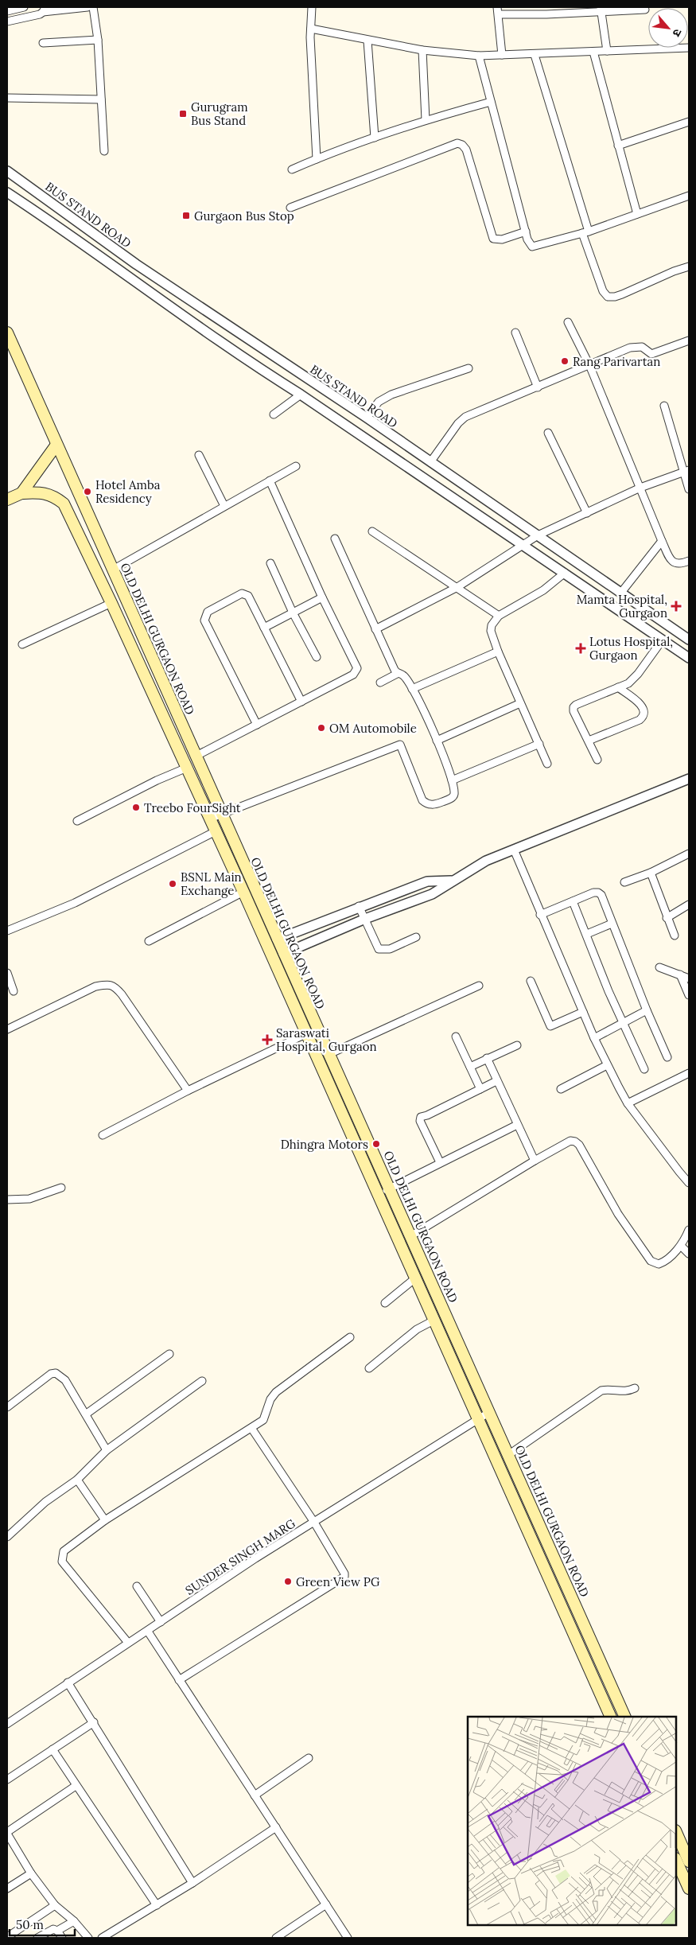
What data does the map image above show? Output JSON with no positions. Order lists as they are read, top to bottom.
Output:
{
  "streets": {
    "main road": ["OLD DELHI GURGAON ROAD"],
    "street": ["BUS STAND ROAD", "SUNDER SINGH MARG"]
  },
  "crossings": [
    ["OLD DELHI GURGAON ROAD", "SUNDER SINGH MARG"]
  ],
  "places": {
    "transit": ["Gurugram Bus Stand", "Gurgaon Bus Stop"],
    "other": [
      "Rang Parivartan",
      "Hotel Amba Residency",
      "OM Automobile",
      "Treebo FourSight",
      "BSNL Main Exchange",
      "Dhingra Motors",
      "Green View PG"
    ],
    "health": ["Mamta Hospital, Gurgaon", "Lotus Hospital, Gurgaon", "Saraswati Hospital, Gurgaon"]
  },
  "scale_bar": "50 m",
  "north": "bottom right"
}
